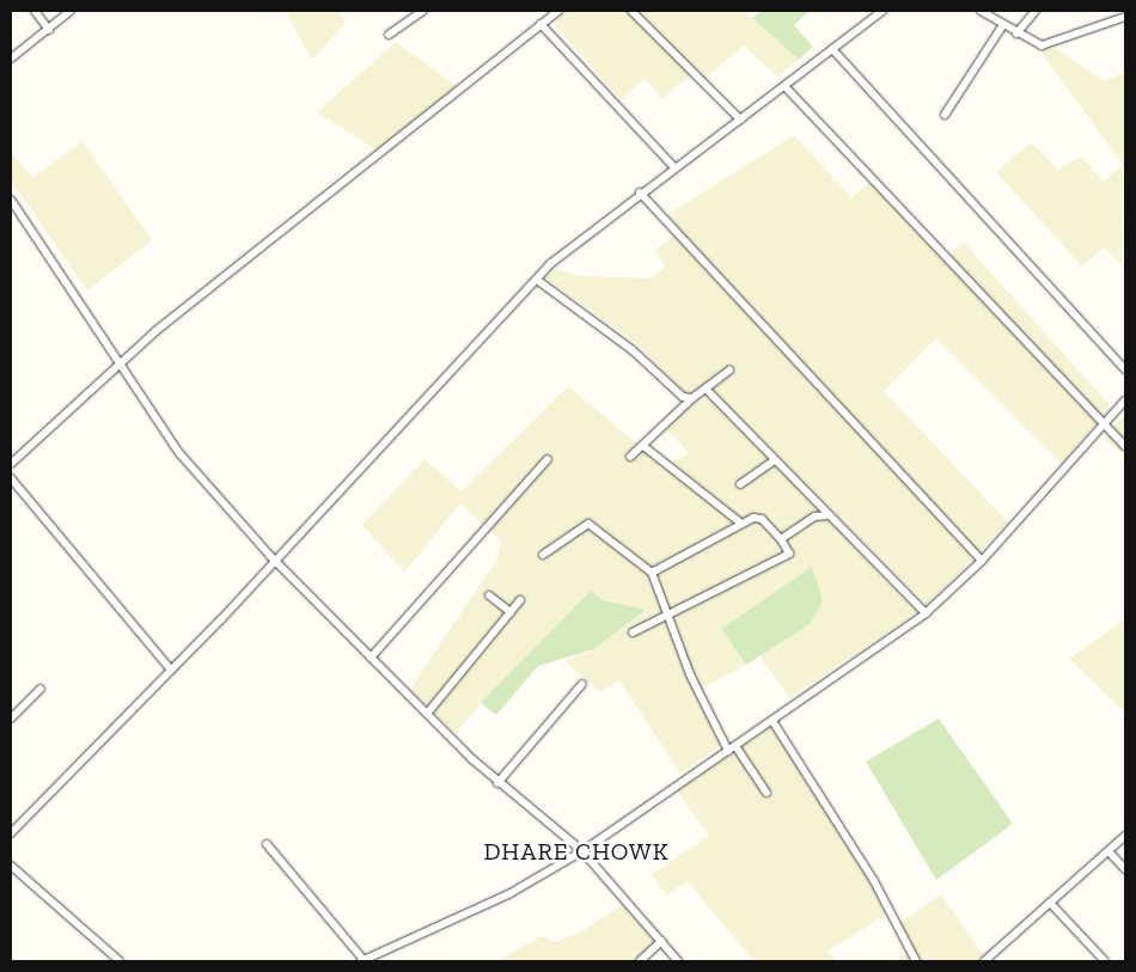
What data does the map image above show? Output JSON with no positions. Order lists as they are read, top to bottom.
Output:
{
  "districts": ["DHARE CHOWK"]
}
